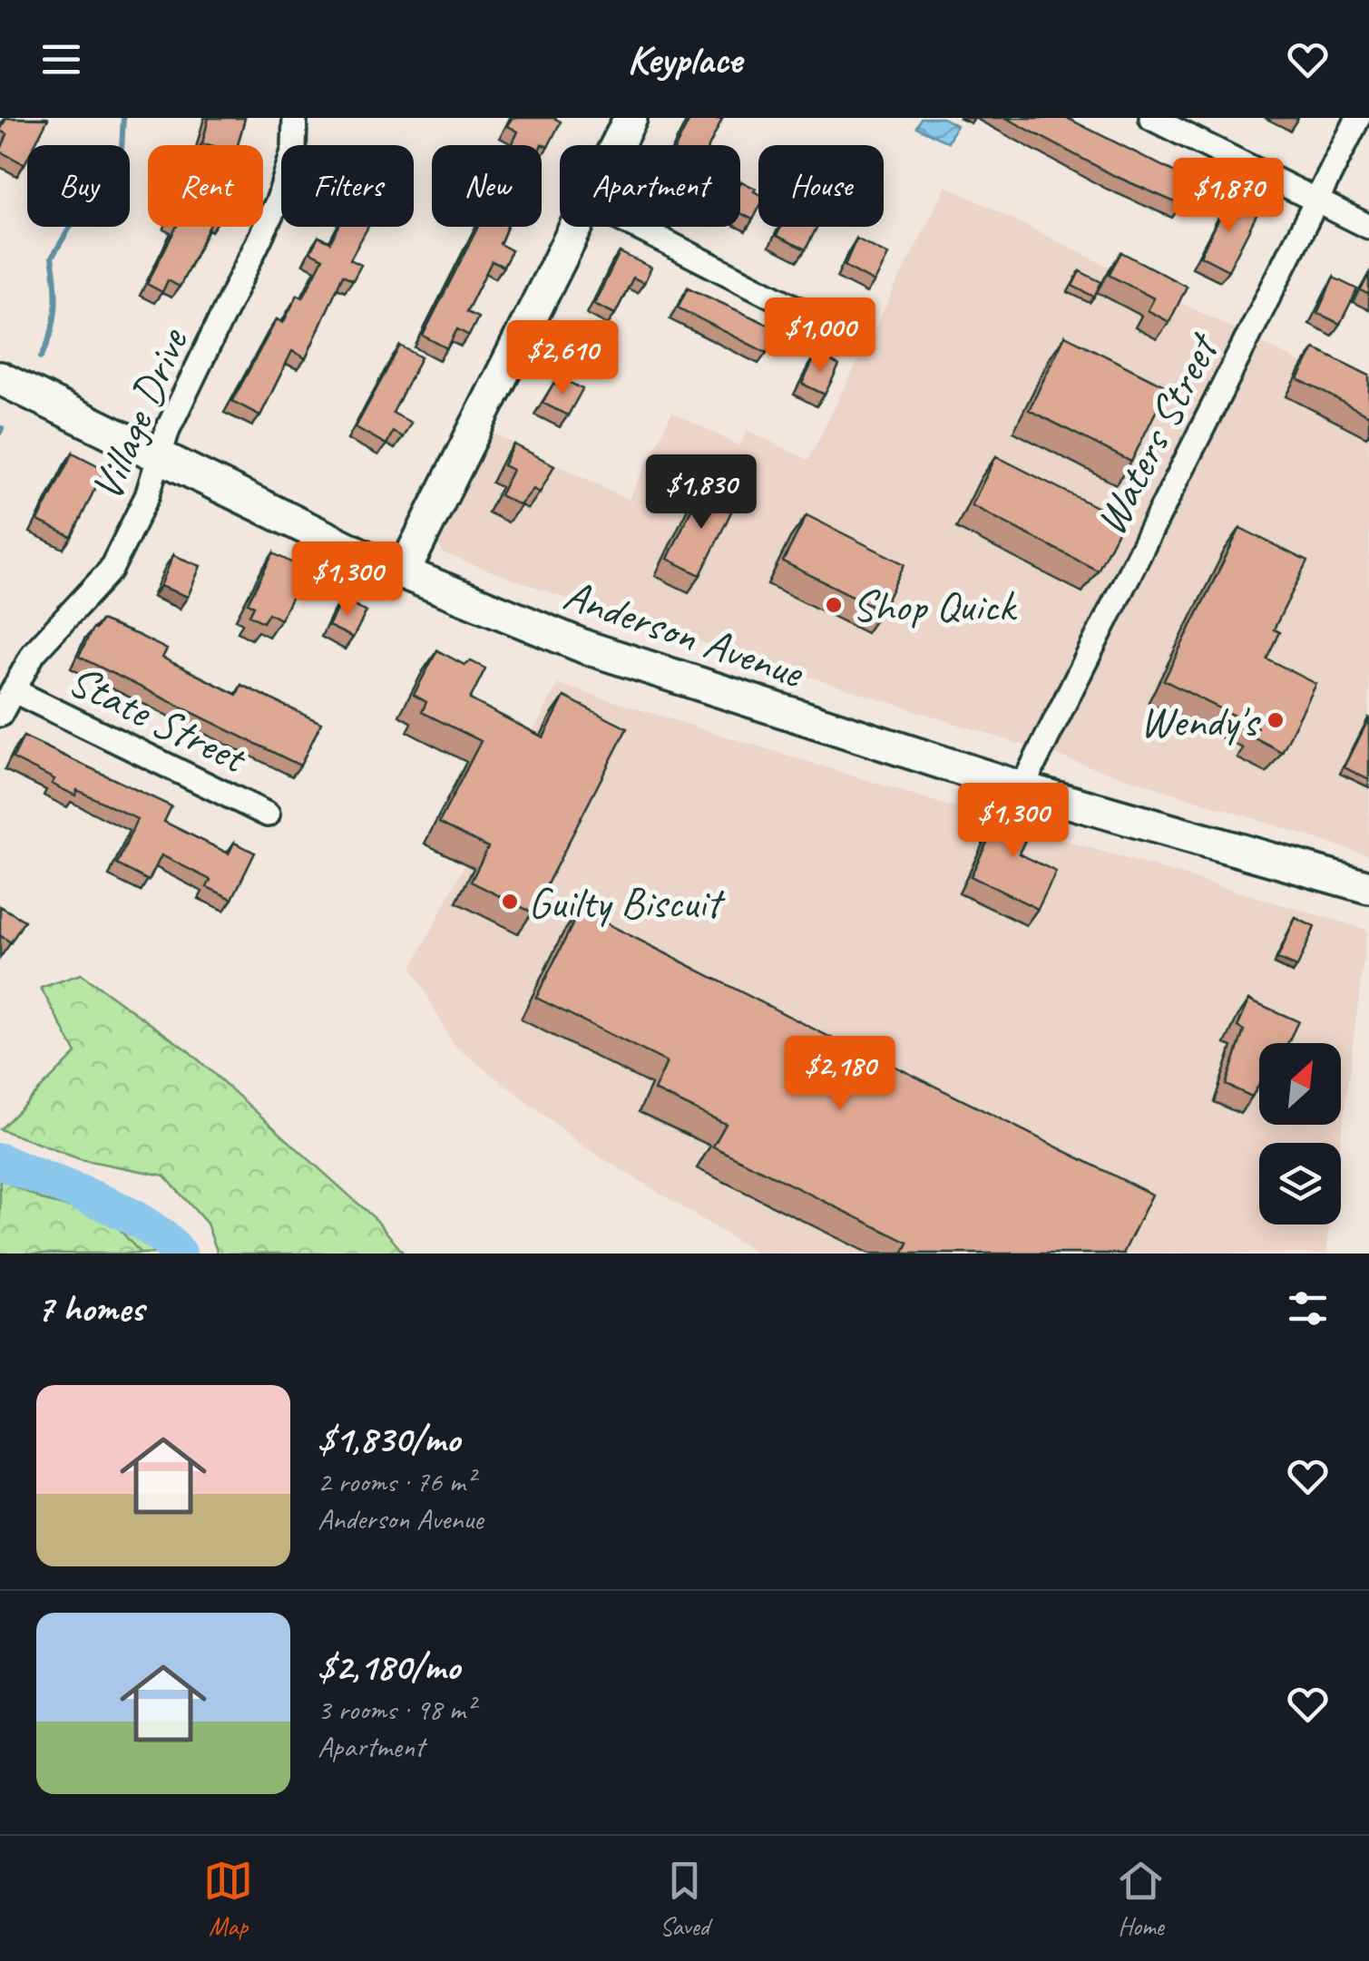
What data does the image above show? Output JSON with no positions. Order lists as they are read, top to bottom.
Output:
{
  "streets": {
    "main road": ["Anderson Avenue"],
    "street": ["Village Drive", "Waters Street", "State Street"]
  },
  "crossings": [
    ["Village Drive", "Anderson Avenue"],
    ["Village Drive", "State Street"],
    ["Waters Street", "Anderson Avenue"]
  ],
  "places": ["Shop Quick", "Wendy's", "Guilty Biscuit"],
  "north": "top right",
  "page": {
    "header": "Keyplace",
    "chip": [
      "Buy",
      "Rent",
      "Filters",
      "New",
      "Apartment",
      "House"
    ],
    "price": [
      "$1,870",
      "$1,000",
      "$2,610",
      "$1,830",
      "$1,300",
      "$1,300",
      "$2,180"
    ],
    "heading": "7 homes",
    "list": [
      {
        "name": "$1,830/mo",
        "note": "2 rooms · 76 m² · Anderson Avenue"
      },
      {
        "name": "$2,180/mo",
        "note": "3 rooms · 98 m² · Apartment"
      }
    ],
    "tabs": ["Map", "Saved", "Home"]
  }
}
